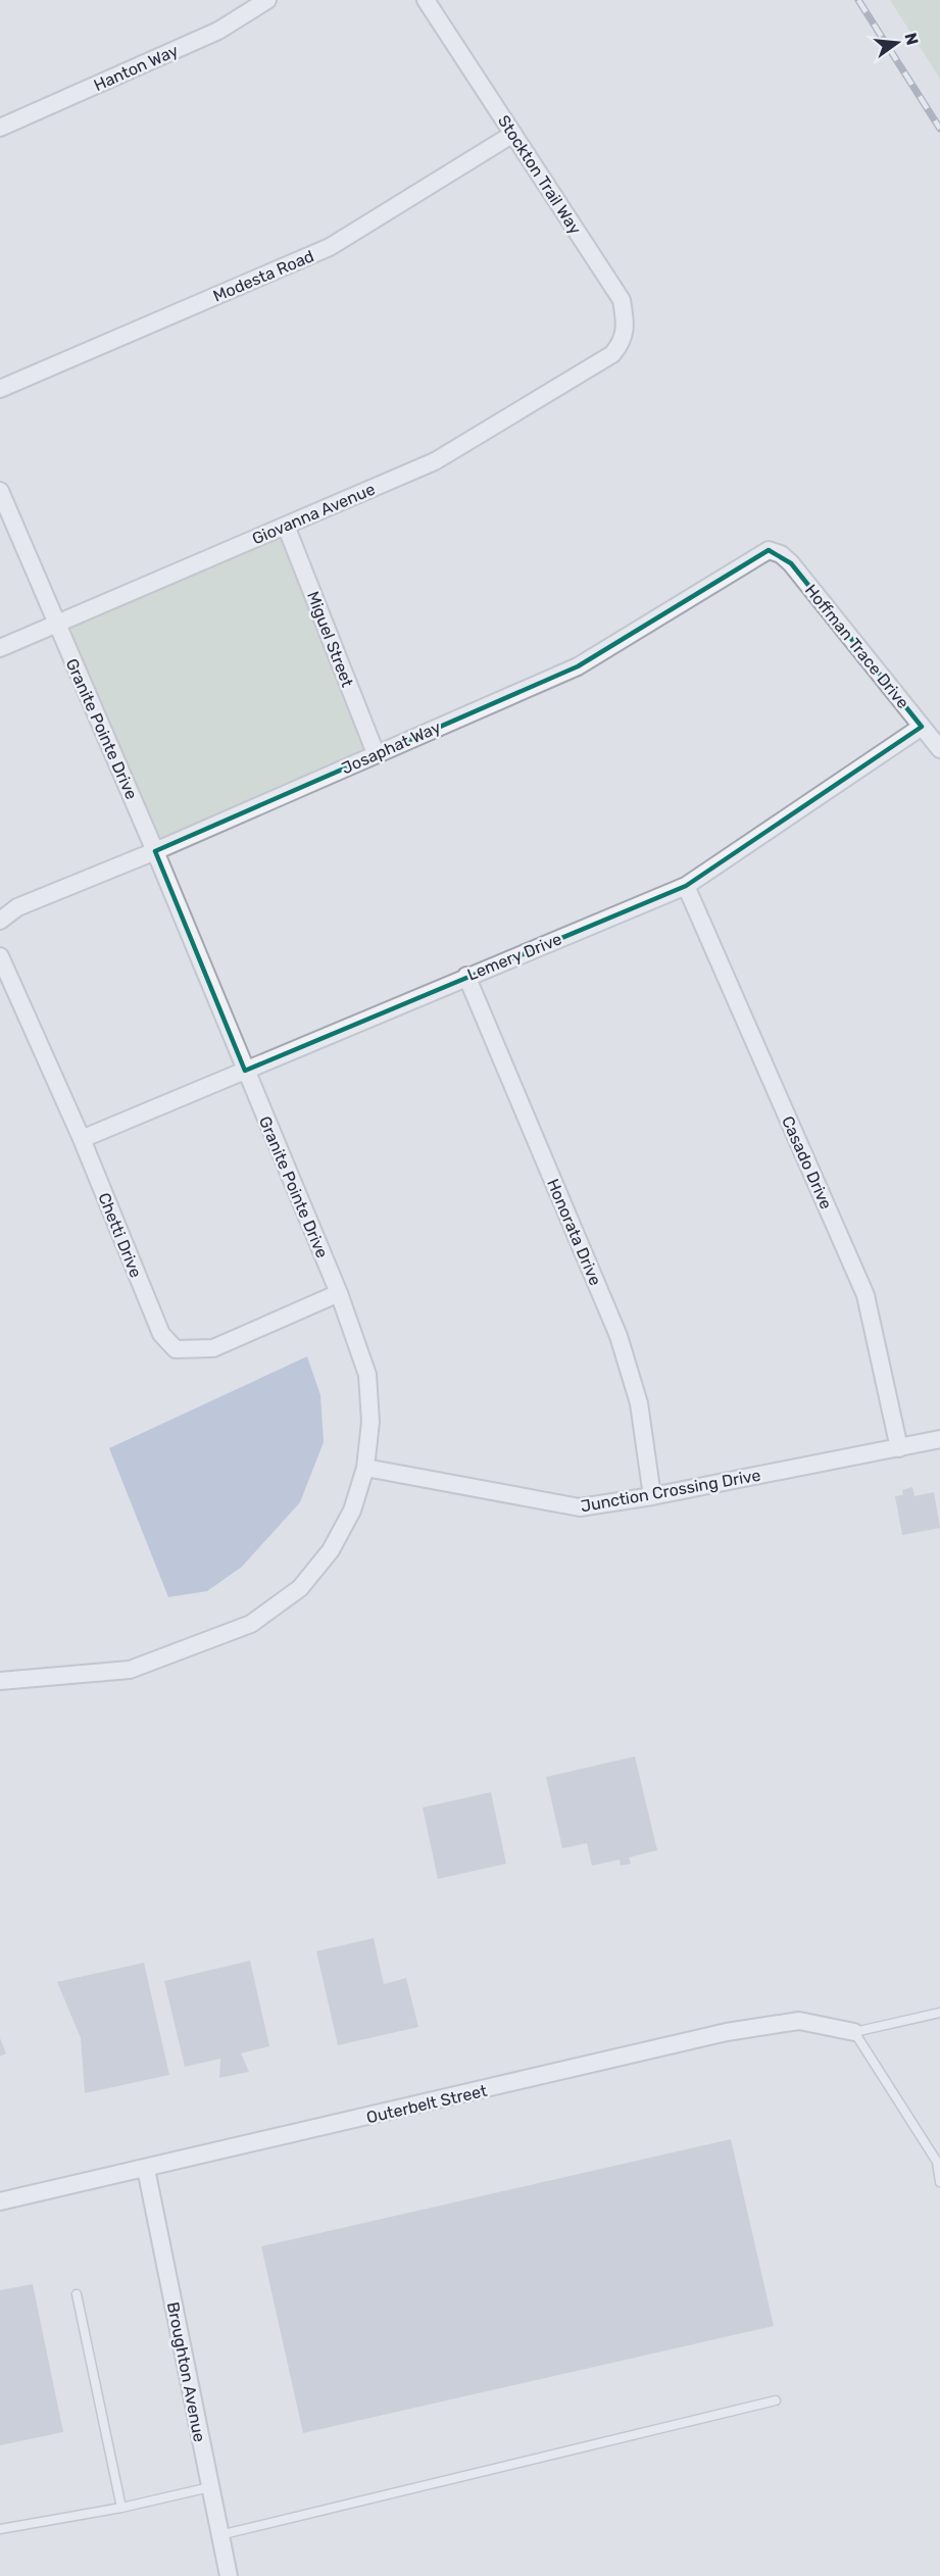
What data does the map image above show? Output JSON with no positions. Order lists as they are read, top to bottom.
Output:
{
  "streets": {
    "street": [
      "Hanton Way",
      "Stockton Trail Way",
      "Modesta Road",
      "Giovanna Avenue",
      "Miguel Street",
      "Hoffman Trace Drive",
      "Granite Pointe Drive",
      "Josaphat Way",
      "Lemery Drive",
      "Casado Drive",
      "Honorata Drive",
      "Chetti Drive",
      "Junction Crossing Drive",
      "Outerbelt Street",
      "Broughton Avenue"
    ]
  },
  "crossings": [
    ["Stockton Trail Way", "Modesta Road"],
    ["Stockton Trail Way", "Giovanna Avenue"],
    ["Giovanna Avenue", "Miguel Street"],
    ["Giovanna Avenue", "Granite Pointe Drive"],
    ["Miguel Street", "Josaphat Way"],
    ["Hoffman Trace Drive", "Josaphat Way"],
    ["Hoffman Trace Drive", "Lemery Drive"],
    ["Granite Pointe Drive", "Josaphat Way"],
    ["Granite Pointe Drive", "Lemery Drive"],
    ["Granite Pointe Drive", "Chetti Drive"],
    ["Granite Pointe Drive", "Junction Crossing Drive"],
    ["Lemery Drive", "Casado Drive"],
    ["Lemery Drive", "Honorata Drive"],
    ["Lemery Drive", "Chetti Drive"],
    ["Casado Drive", "Junction Crossing Drive"],
    ["Honorata Drive", "Junction Crossing Drive"],
    ["Outerbelt Street", "Broughton Avenue"]
  ],
  "north": "right"
}
